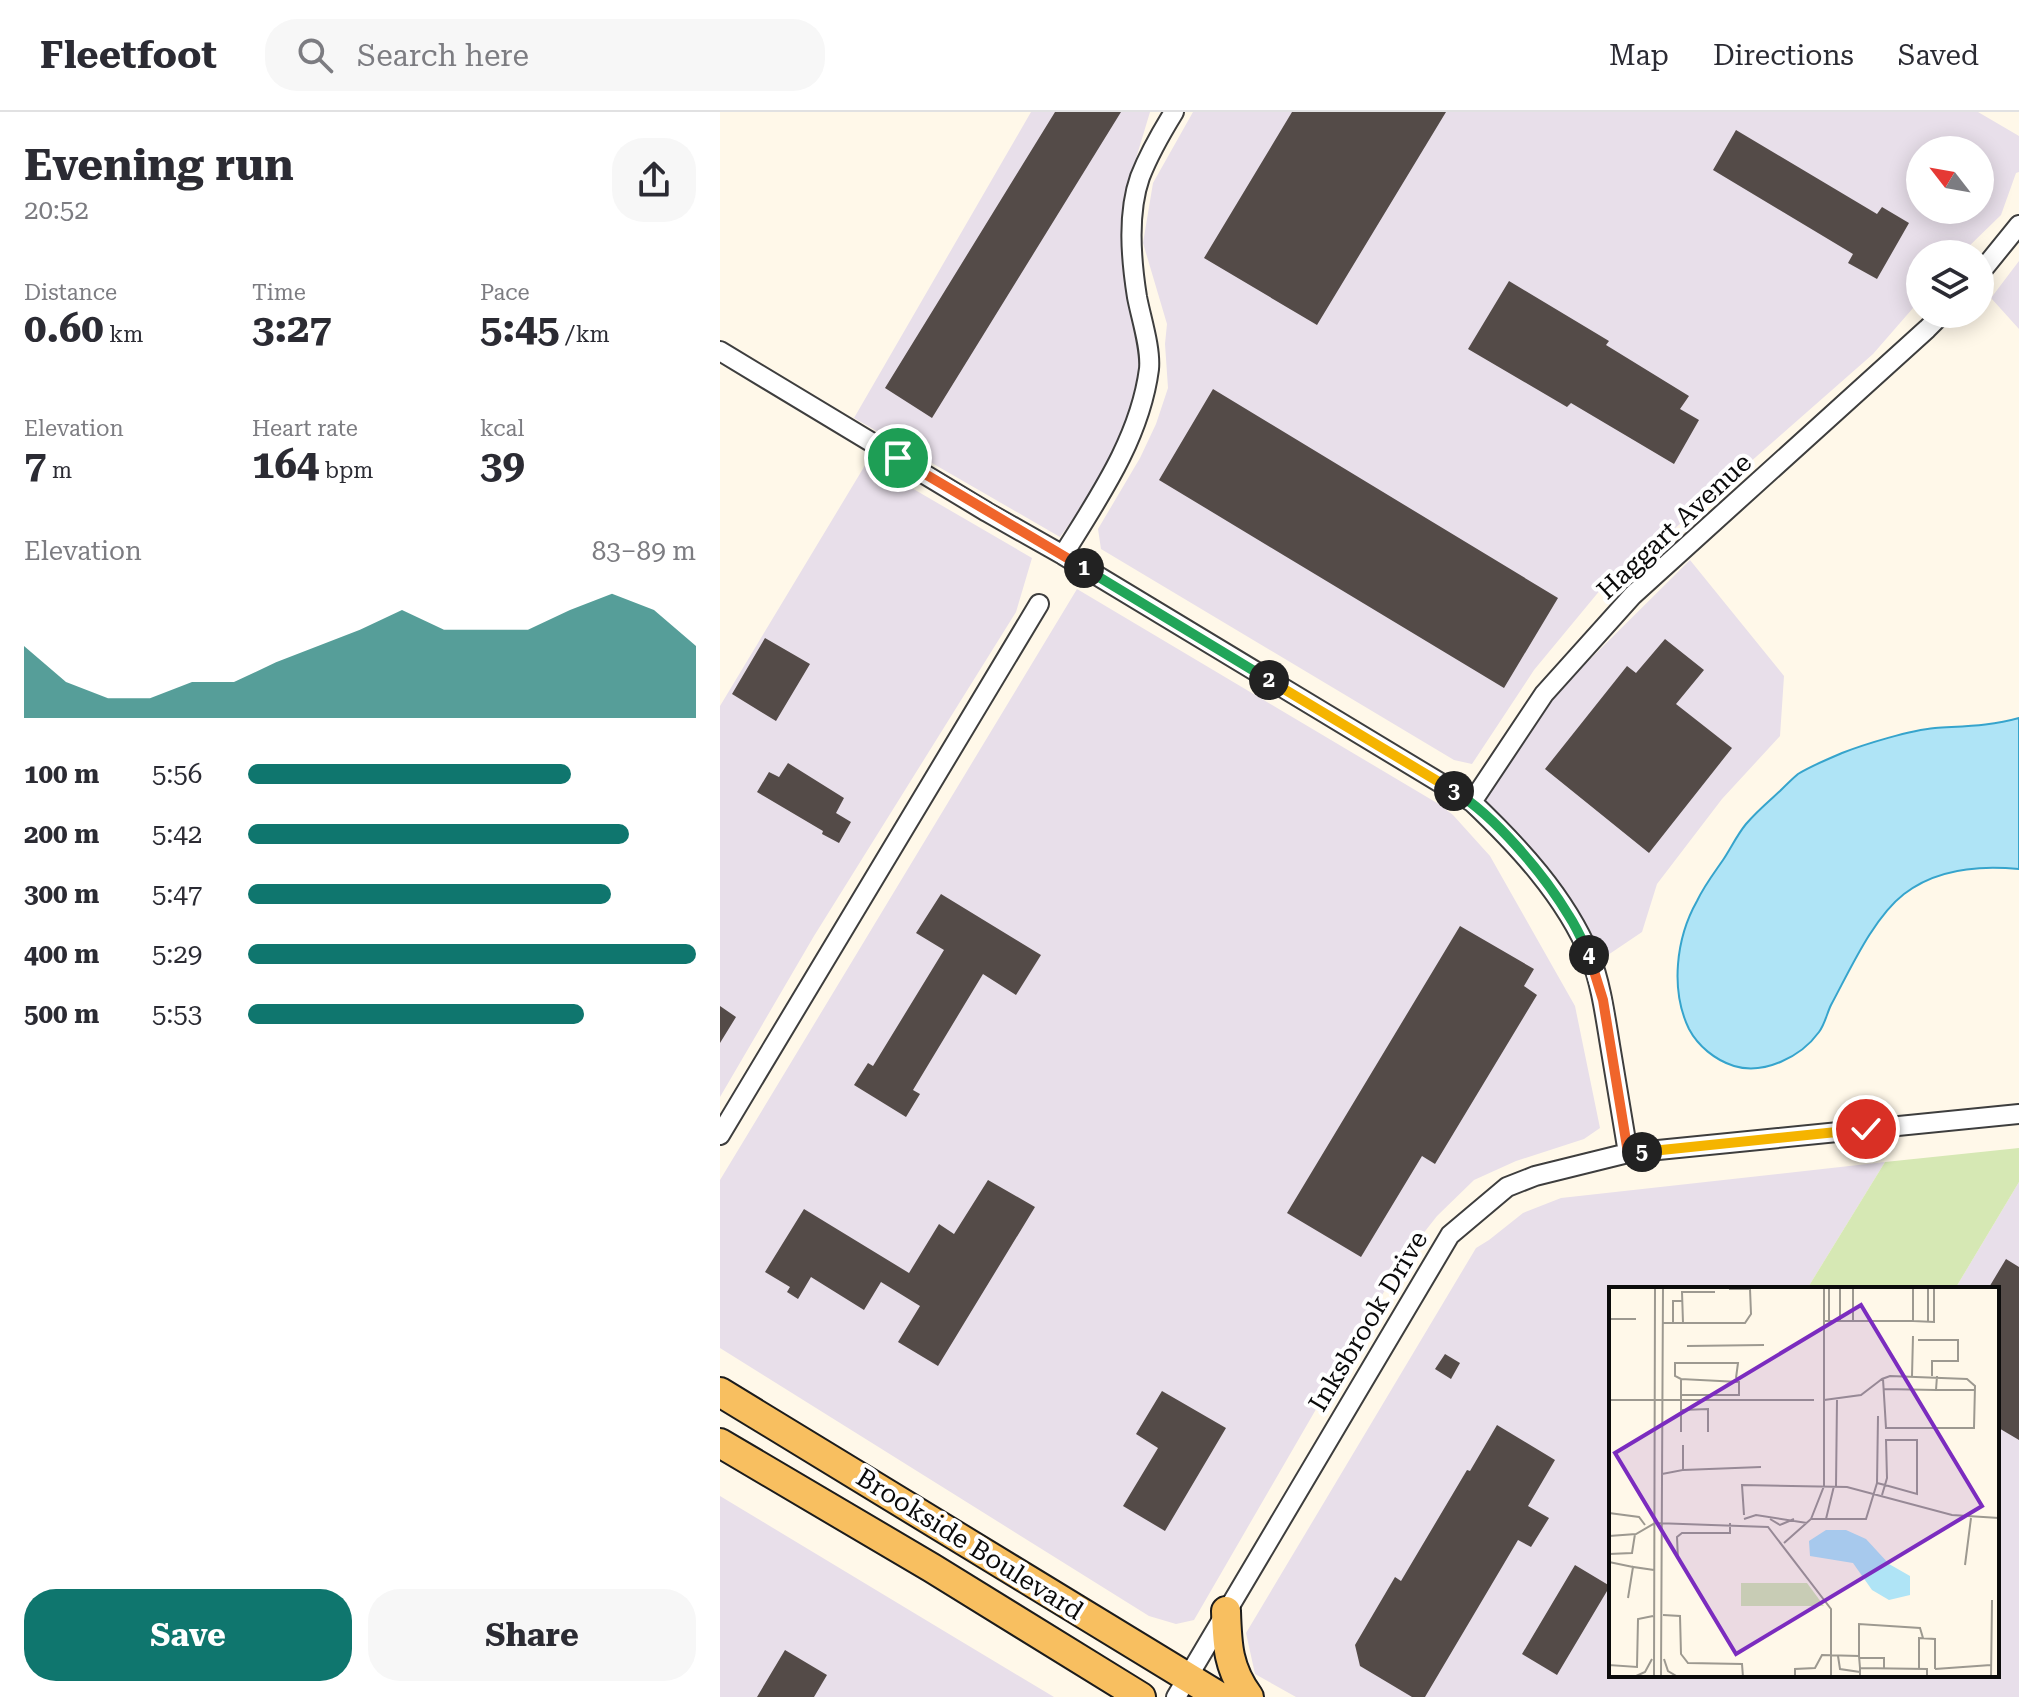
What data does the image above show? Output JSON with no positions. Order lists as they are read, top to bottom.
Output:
{
  "streets": {
    "main road": ["Brookside Boulevard"],
    "street": ["Haggart Avenue", "Inksbrook Drive"]
  },
  "crossings": [
    ["Inksbrook Drive", "Brookside Boulevard"]
  ],
  "north": "top left",
  "page": {
    "header": "Fleetfoot",
    "search": "Search here",
    "nav": ["Map", "Directions", "Saved"],
    "heading": ["Evening run", "20:52"],
    "stats": [
      ["Distance", "0.60 km"],
      ["Time", "3:27"],
      ["Pace", "5:45 /km"],
      ["Elevation", "7 m"],
      ["Heart rate", "164 bpm"],
      ["kcal", "39"]
    ],
    "chart": ["Elevation", "83–89 m"],
    "pins": [
      "1",
      "2",
      "3",
      "4",
      "5"
    ],
    "list": [
      {
        "name": "100 m",
        "note": "5:56"
      },
      {
        "name": "200 m",
        "note": "5:42"
      },
      {
        "name": "300 m",
        "note": "5:47"
      },
      {
        "name": "400 m",
        "note": "5:29"
      },
      {
        "name": "500 m",
        "note": "5:53"
      }
    ],
    "buttons": ["Save", "Share"]
  }
}
